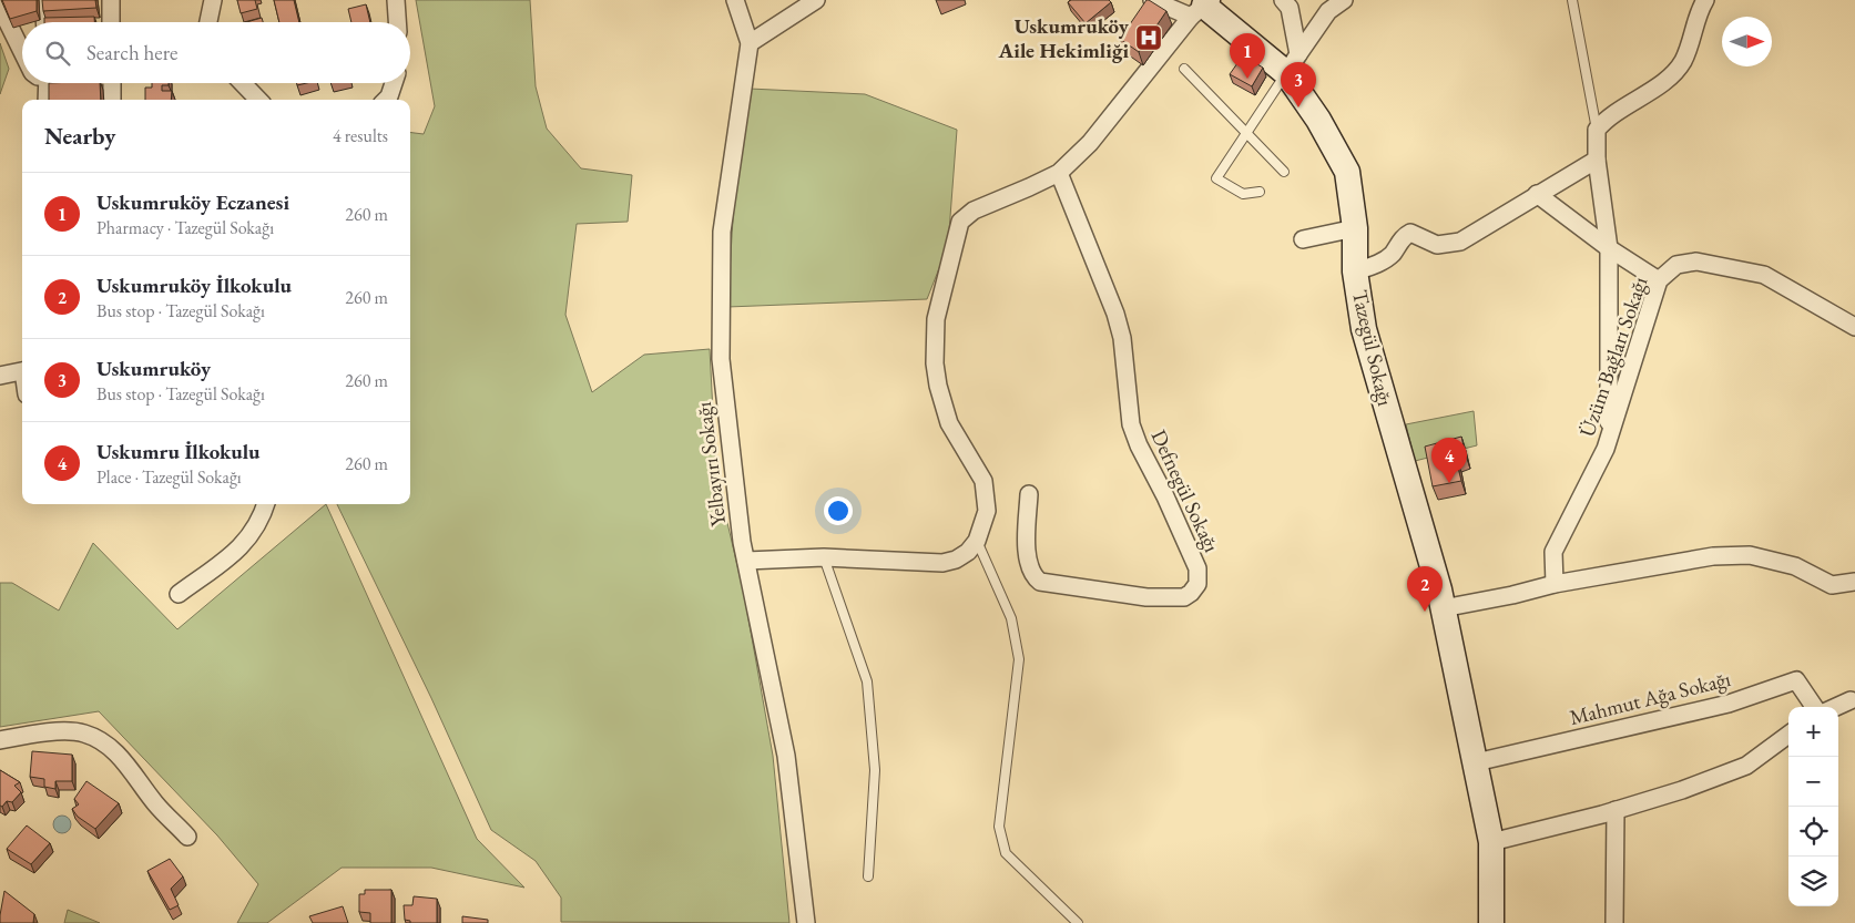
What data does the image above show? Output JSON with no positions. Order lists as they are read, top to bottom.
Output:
{
  "streets": {
    "street": [
      "Tazegül Sokağı",
      "Üzüm Bağları Sokağı",
      "Yelbayırı Sokağı",
      "Defnegül Sokağı",
      "Mahmut Ağa Sokağı"
    ]
  },
  "crossings": [
    ["Tazegül Sokağı", "Mahmut Ağa Sokağı"]
  ],
  "places": {
    "hospital": ["Uskumruköy Aile Hekimliği"]
  },
  "north": "right",
  "page": {
    "search": "Search here",
    "pins": [
      "1",
      "3",
      "4",
      "2"
    ],
    "heading": ["Nearby", "4 results"],
    "list": [
      {
        "mark": "1",
        "name": "Uskumruköy Eczanesi",
        "note": "Pharmacy · Tazegül Sokağı",
        "value": "260 m"
      },
      {
        "mark": "2",
        "name": "Uskumruköy İlkokulu",
        "note": "Bus stop · Tazegül Sokağı",
        "value": "260 m"
      },
      {
        "mark": "3",
        "name": "Uskumruköy",
        "note": "Bus stop · Tazegül Sokağı",
        "value": "260 m"
      },
      {
        "mark": "4",
        "name": "Uskumru İlkokulu",
        "note": "Place · Tazegül Sokağı",
        "value": "260 m"
      }
    ],
    "map_buttons": ["+", "−"]
  }
}
